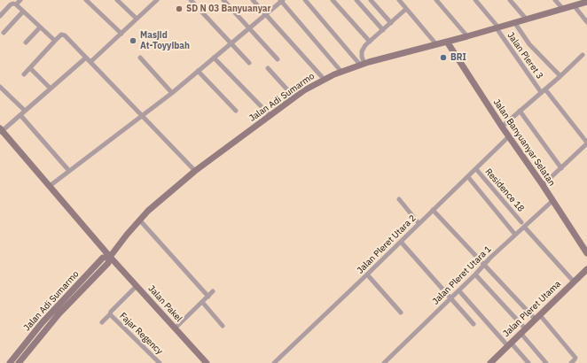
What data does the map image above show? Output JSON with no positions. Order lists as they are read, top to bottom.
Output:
{
  "streets": {
    "main road": [
      "Jalan Adi Sumarmo",
      "Jalan Banyuanyar Selatan",
      "Jalan Pakel",
      "Jalan Pleret Utama"
    ],
    "street": [
      "Jalan Pleret 3",
      "Residence 18",
      "Jalan Pleret Utara 2",
      "Jalan Pleret Utara 1",
      "Fajar Regency"
    ]
  },
  "crossings": [
    ["Jalan Pleret 3", "Jalan Adi Sumarmo"],
    ["Jalan Adi Sumarmo", "Jalan Banyuanyar Selatan"],
    ["Jalan Adi Sumarmo", "Jalan Pakel"],
    ["Jalan Banyuanyar Selatan", "Jalan Pleret Utara 2"],
    ["Jalan Banyuanyar Selatan", "Jalan Pleret Utara 1"],
    ["Residence 18", "Jalan Pleret Utara 2"],
    ["Residence 18", "Jalan Pleret Utara 1"],
    ["Residence 18", "Jalan Pleret Utama"],
    ["Jalan Pakel", "Fajar Regency"]
  ],
  "places": ["SD N 03 Banyuanyar", "Masjid At-Toyyibah", "BRI"]
}
